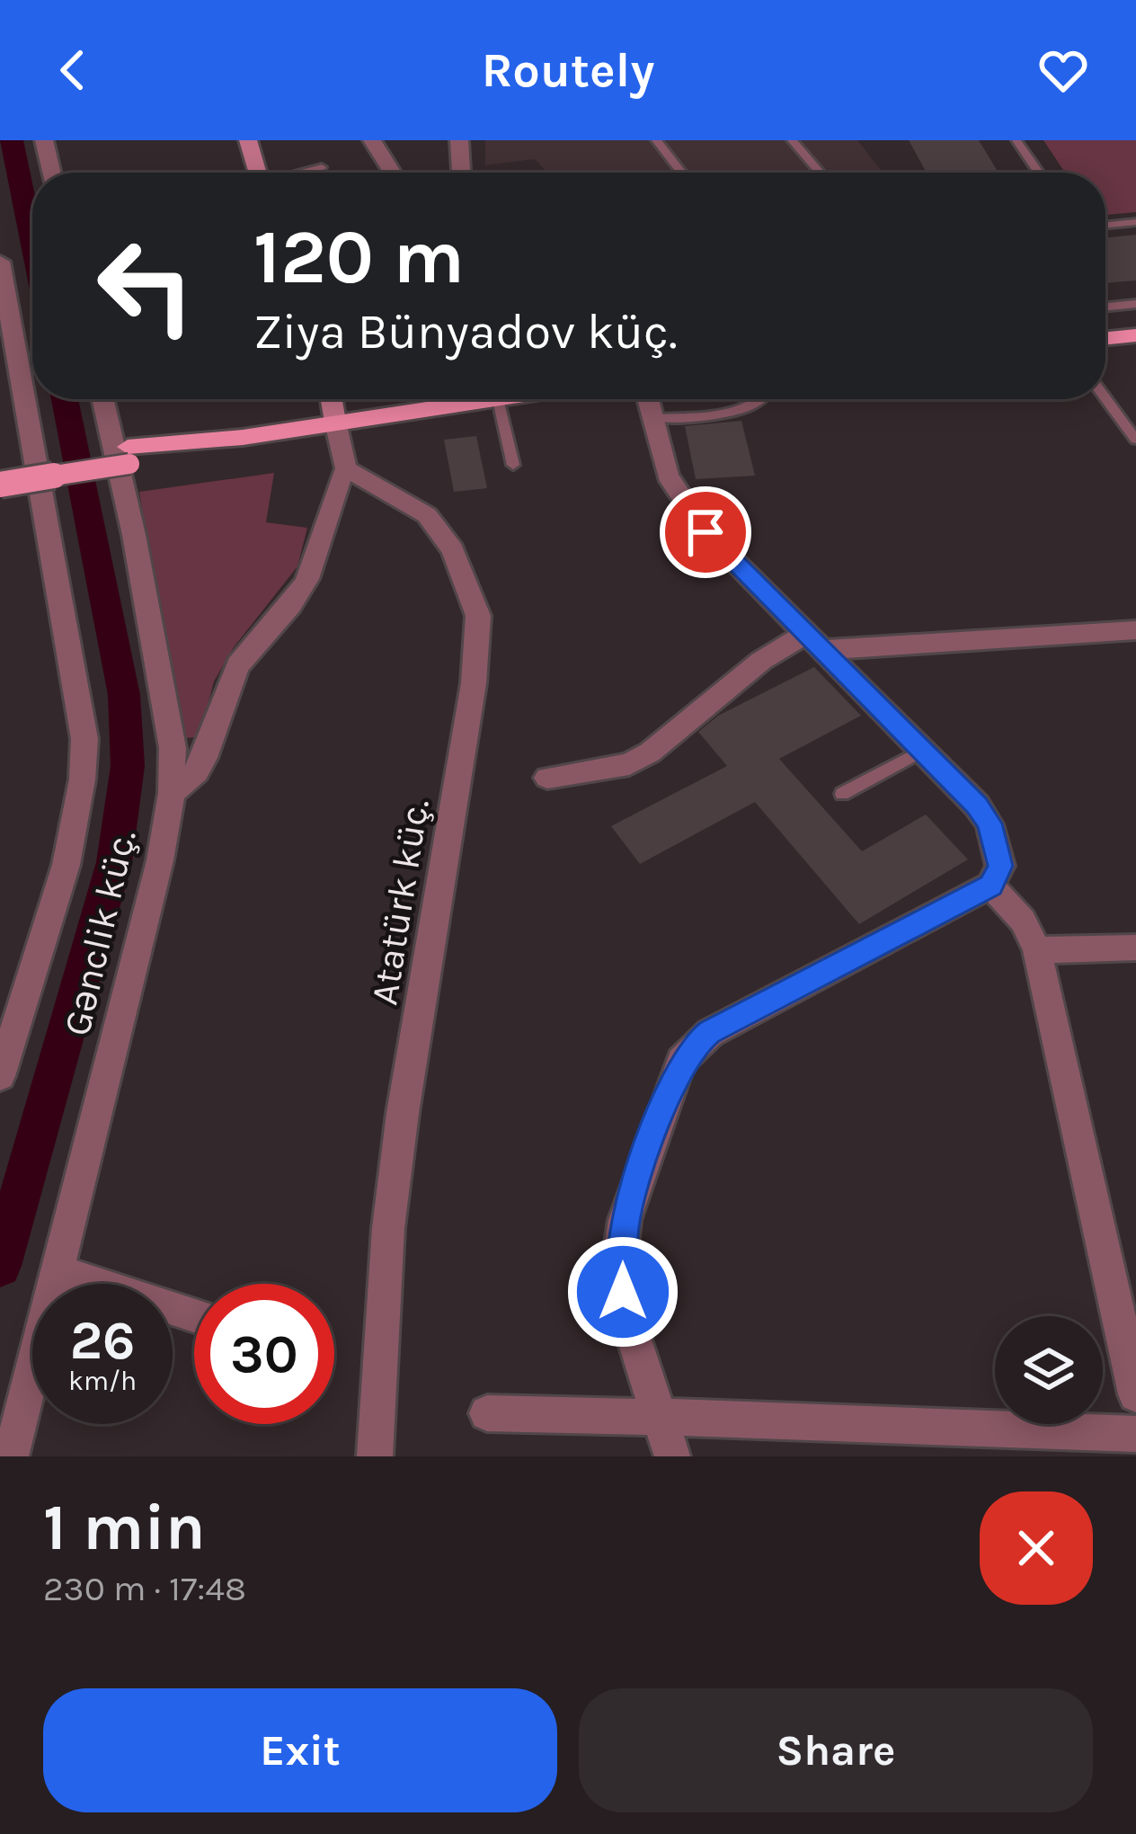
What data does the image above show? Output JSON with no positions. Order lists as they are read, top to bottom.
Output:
{
  "streets": {
    "street": ["Atatürk küç.", "Gənclik küç."]
  },
  "crossings": [
    ["Atatürk küç.", "Gənclik küç."]
  ],
  "page": {
    "header": "Routely",
    "turn": ["120 m", "Ziya Bünyadov küç."],
    "speed": "26 km/h",
    "limit": "30",
    "heading": ["1 min", "230 m · 17:48"],
    "buttons": ["Exit", "Share"]
  }
}
